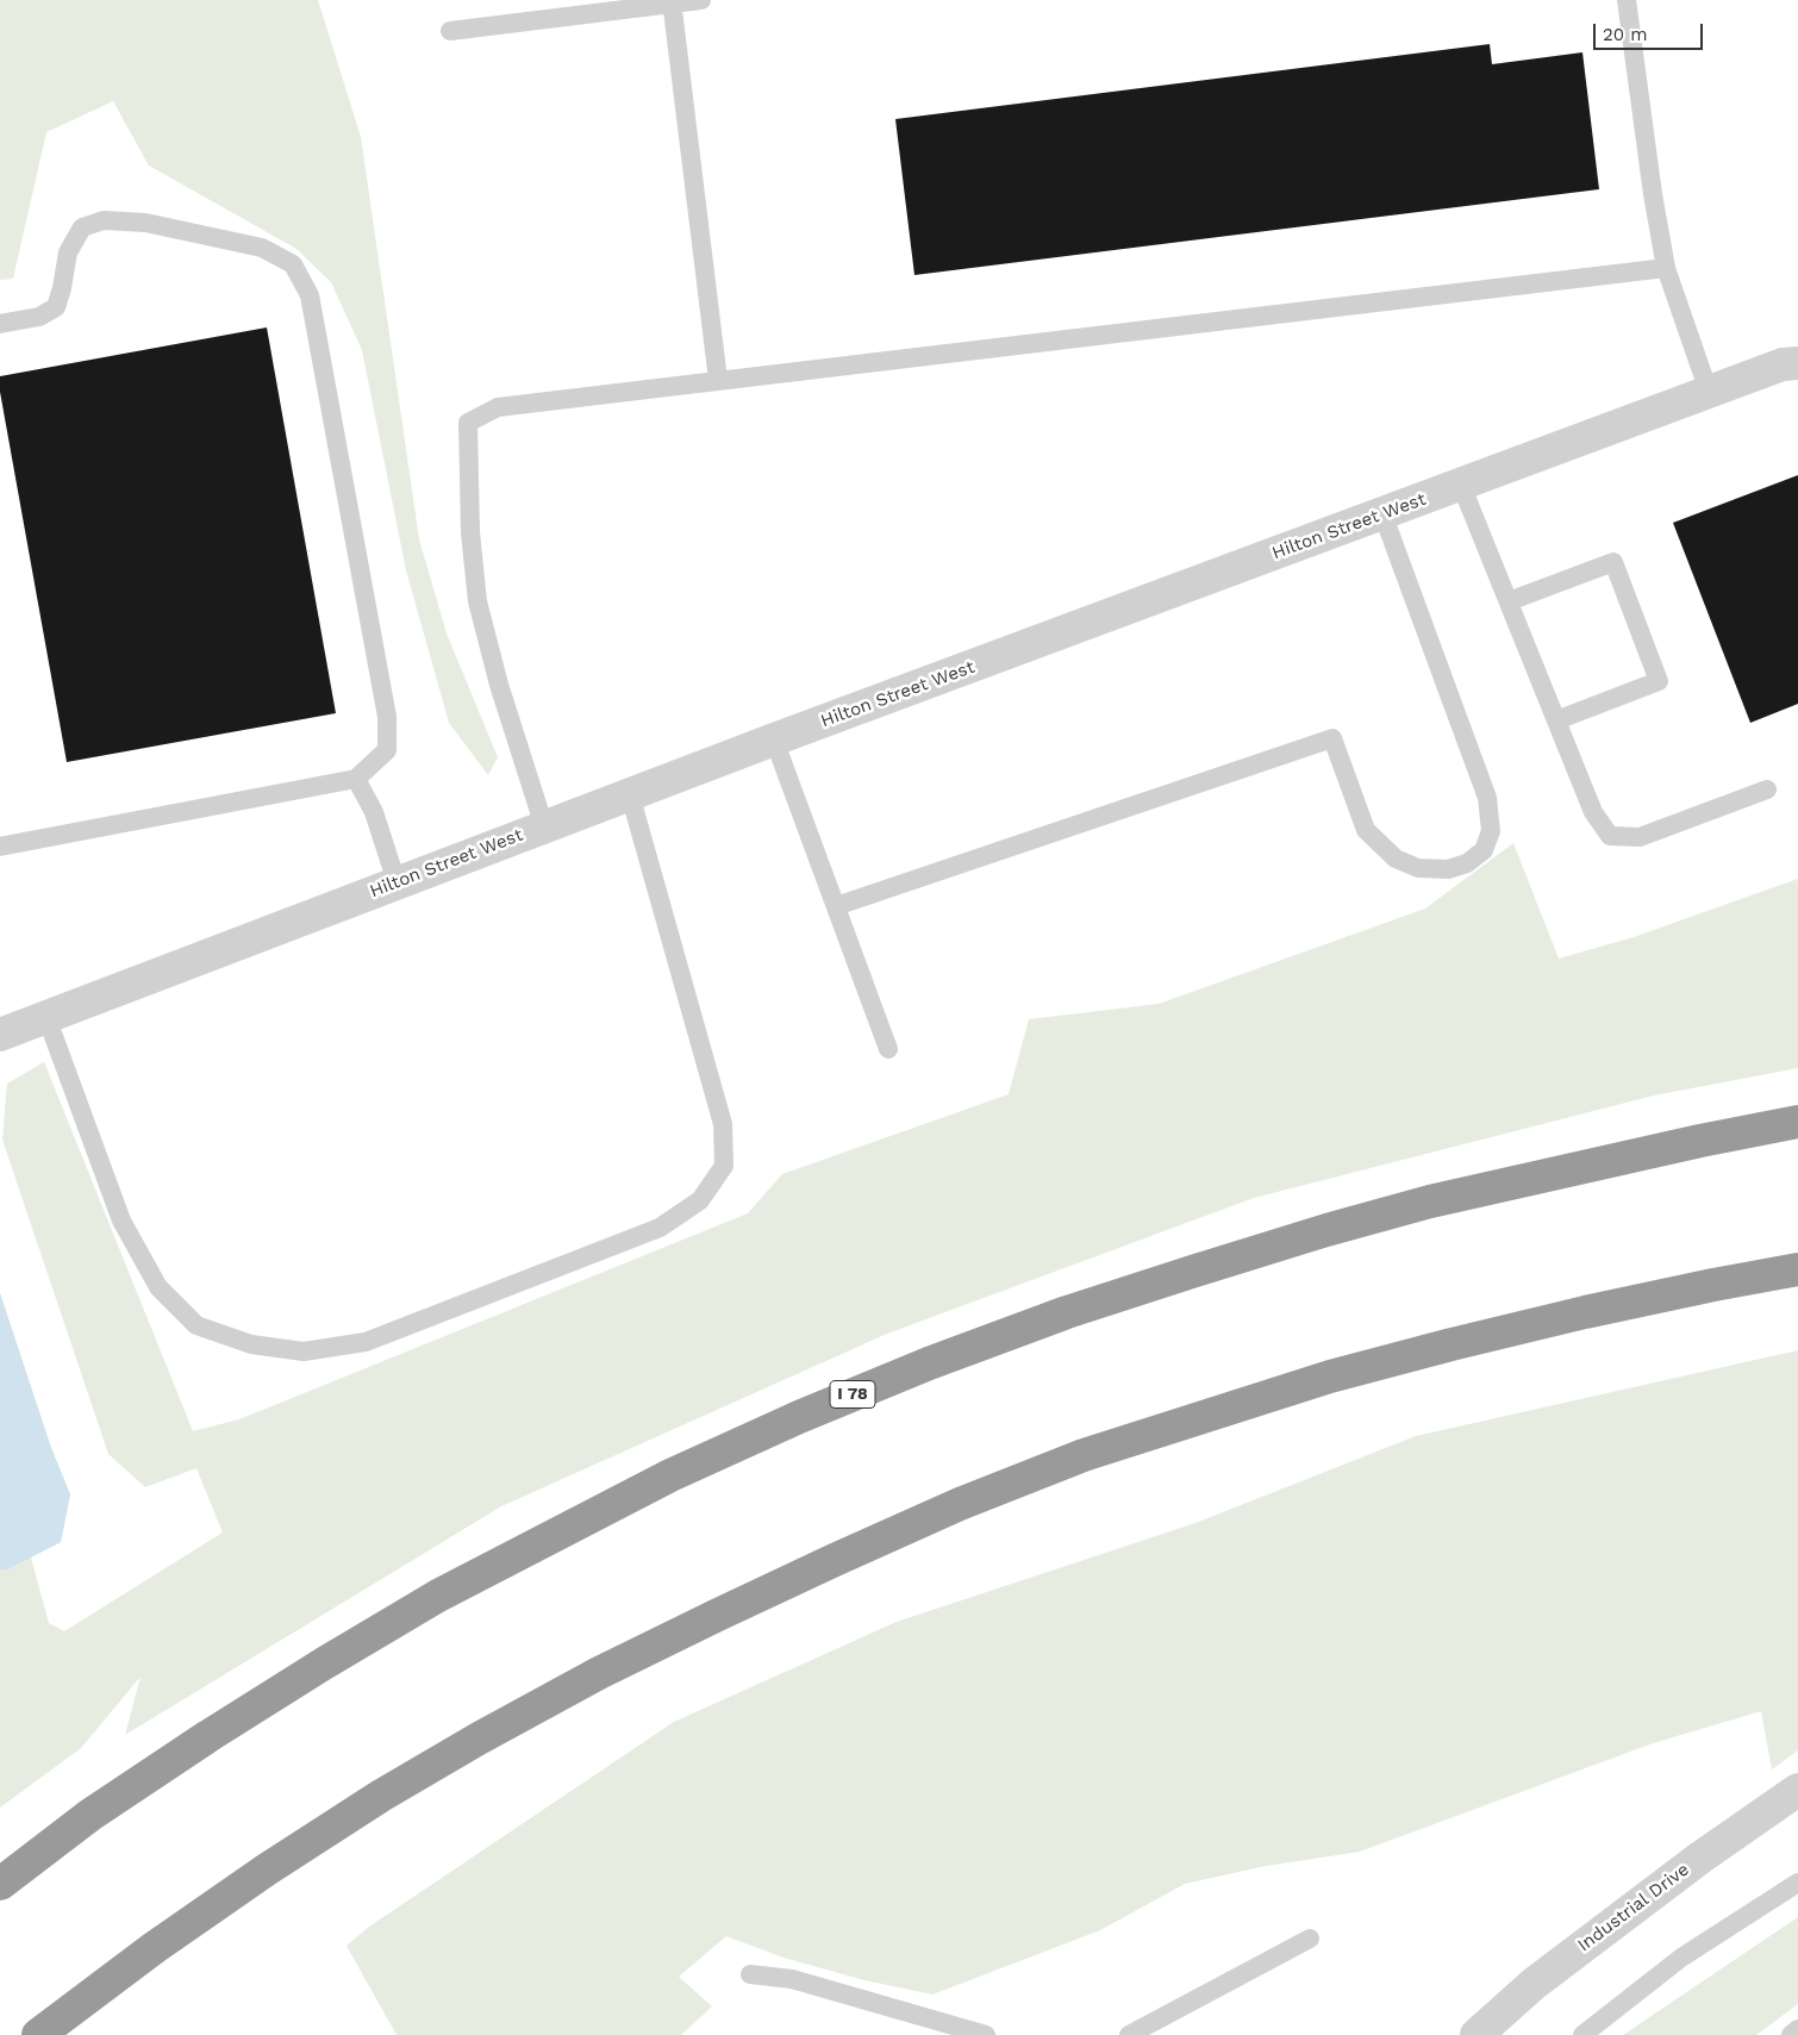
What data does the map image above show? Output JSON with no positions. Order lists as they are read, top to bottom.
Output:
{
  "streets": {
    "highway": ["I 78"],
    "street": ["Hilton Street West", "Industrial Drive"]
  },
  "scale_bar": "20 m"
}
